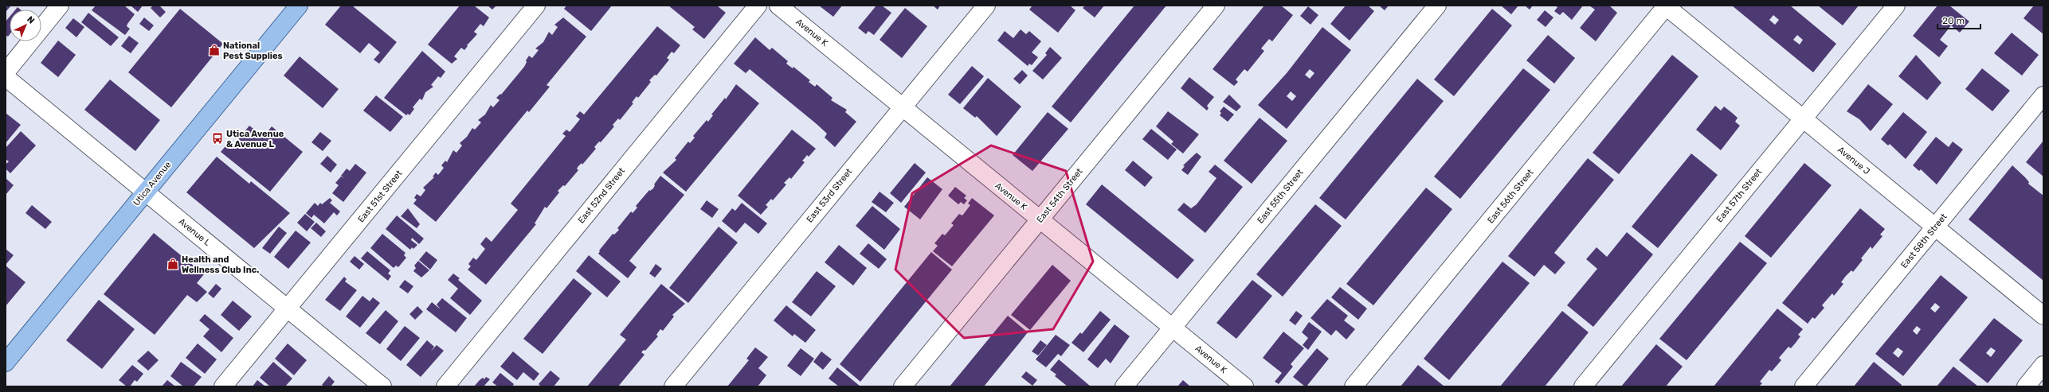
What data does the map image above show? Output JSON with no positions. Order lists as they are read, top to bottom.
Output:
{
  "streets": {
    "main road": ["Utica Avenue"],
    "street": [
      "Avenue K",
      "Avenue J",
      "East 52nd Street",
      "East 53rd Street",
      "East 54th Street",
      "East 57th Street",
      "East 51st Street",
      "East 55th Street",
      "East 56th Street",
      "Avenue L",
      "East 58th Street"
    ]
  },
  "crossings": [
    ["Avenue K", "East 53rd Street"],
    ["Avenue K", "East 54th Street"],
    ["Avenue K", "East 55th Street"],
    ["Avenue J", "East 57th Street"],
    ["Avenue J", "East 56th Street"],
    ["Avenue J", "East 58th Street"],
    ["Utica Avenue", "Avenue L"],
    ["East 51st Street", "Avenue L"]
  ],
  "places": {
    "shop": ["National Pest Supplies", "Health and Wellness Club Inc."],
    "bus stop": ["Utica Avenue & Avenue L"]
  },
  "scale_bar": "20 m",
  "north": "top right"
}
